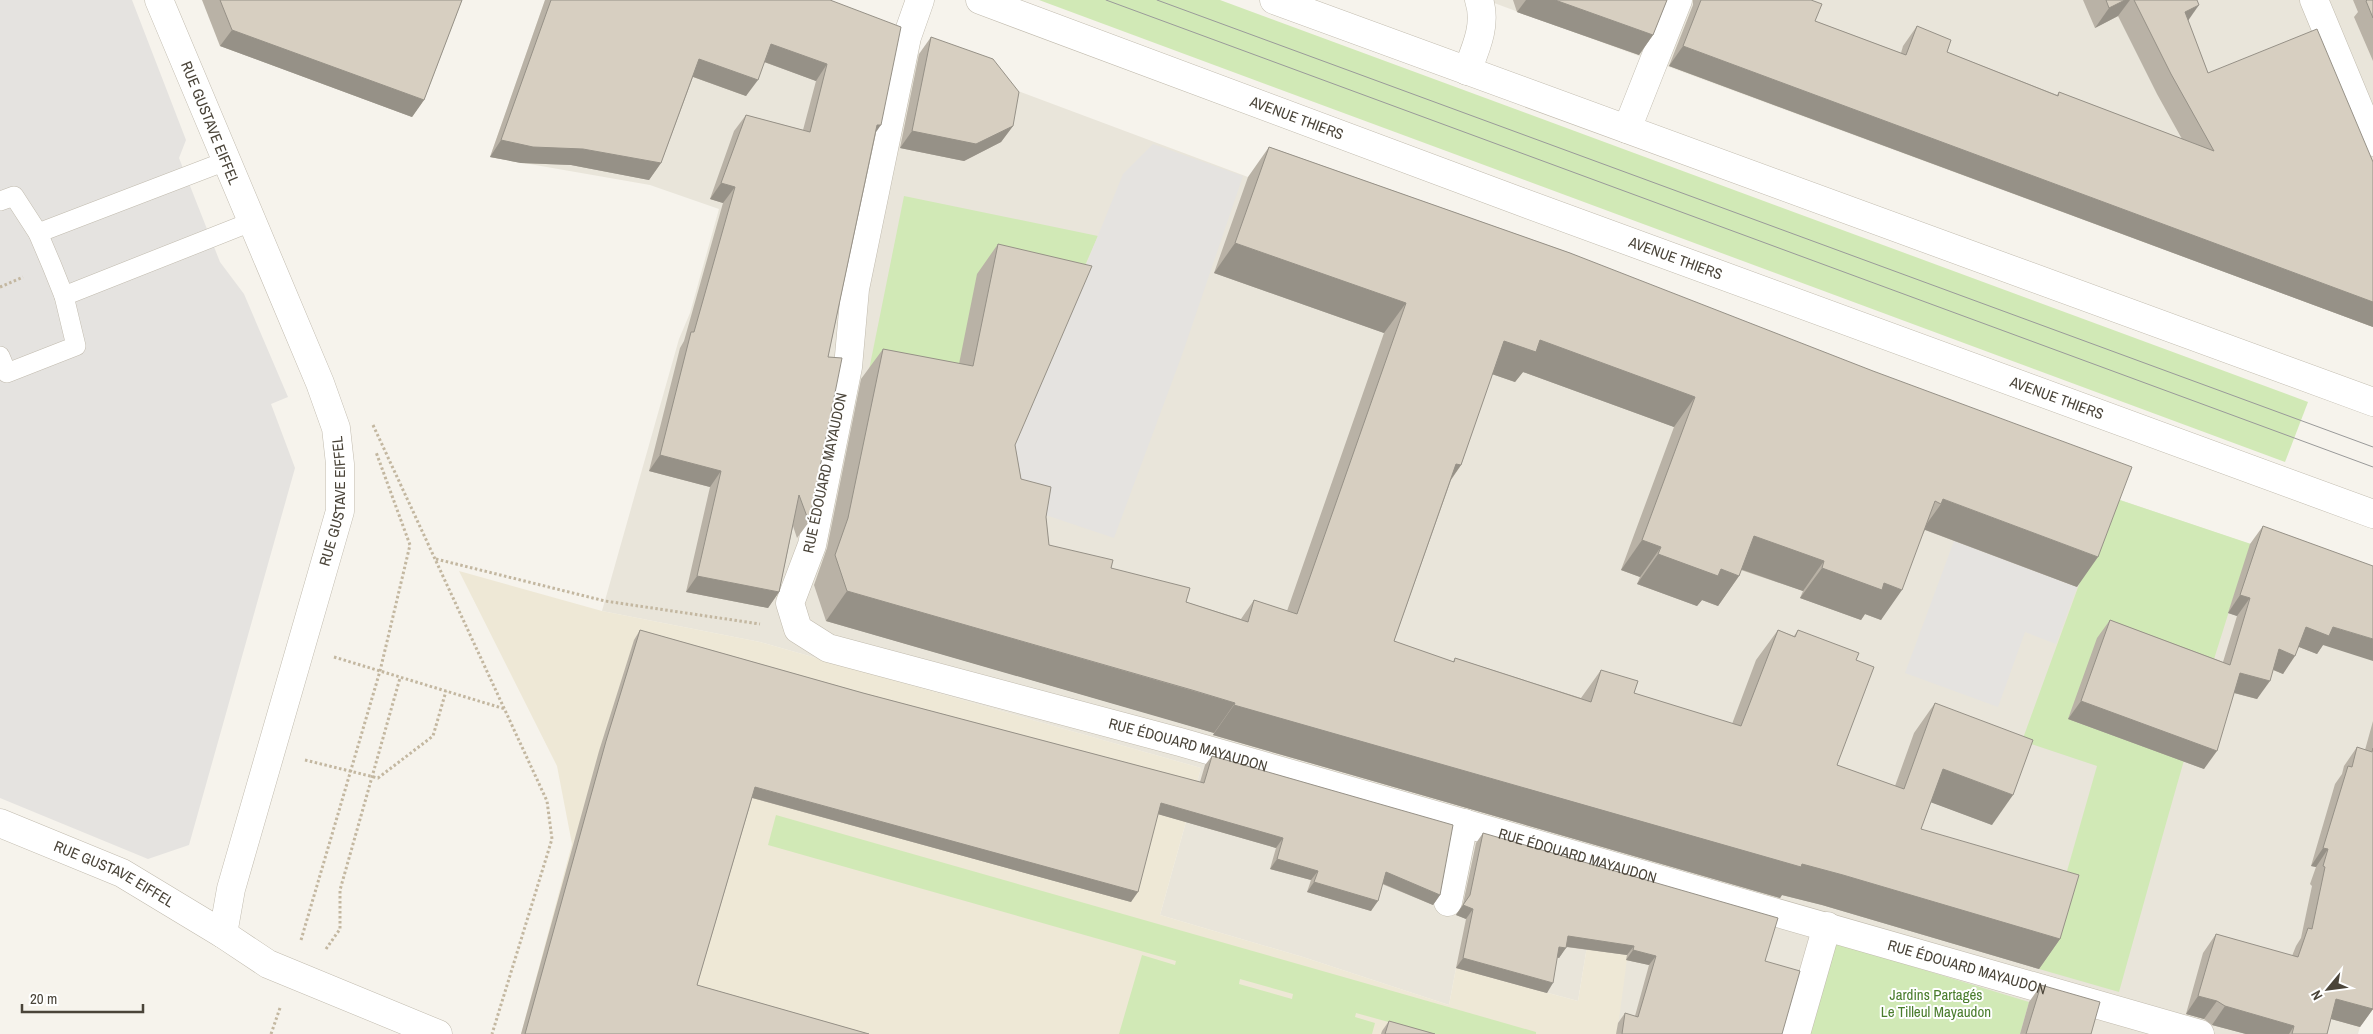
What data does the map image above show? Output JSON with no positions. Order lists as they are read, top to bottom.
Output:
{
  "streets": {
    "street": ["AVENUE THIERS", "RUE GUSTAVE EIFFEL", "RUE ÉDOUARD MAYAUDON"]
  },
  "parks": ["Jardins Partagés Le Tilleul Mayaudon"],
  "scale_bar": "20 m",
  "north": "bottom left"
}
